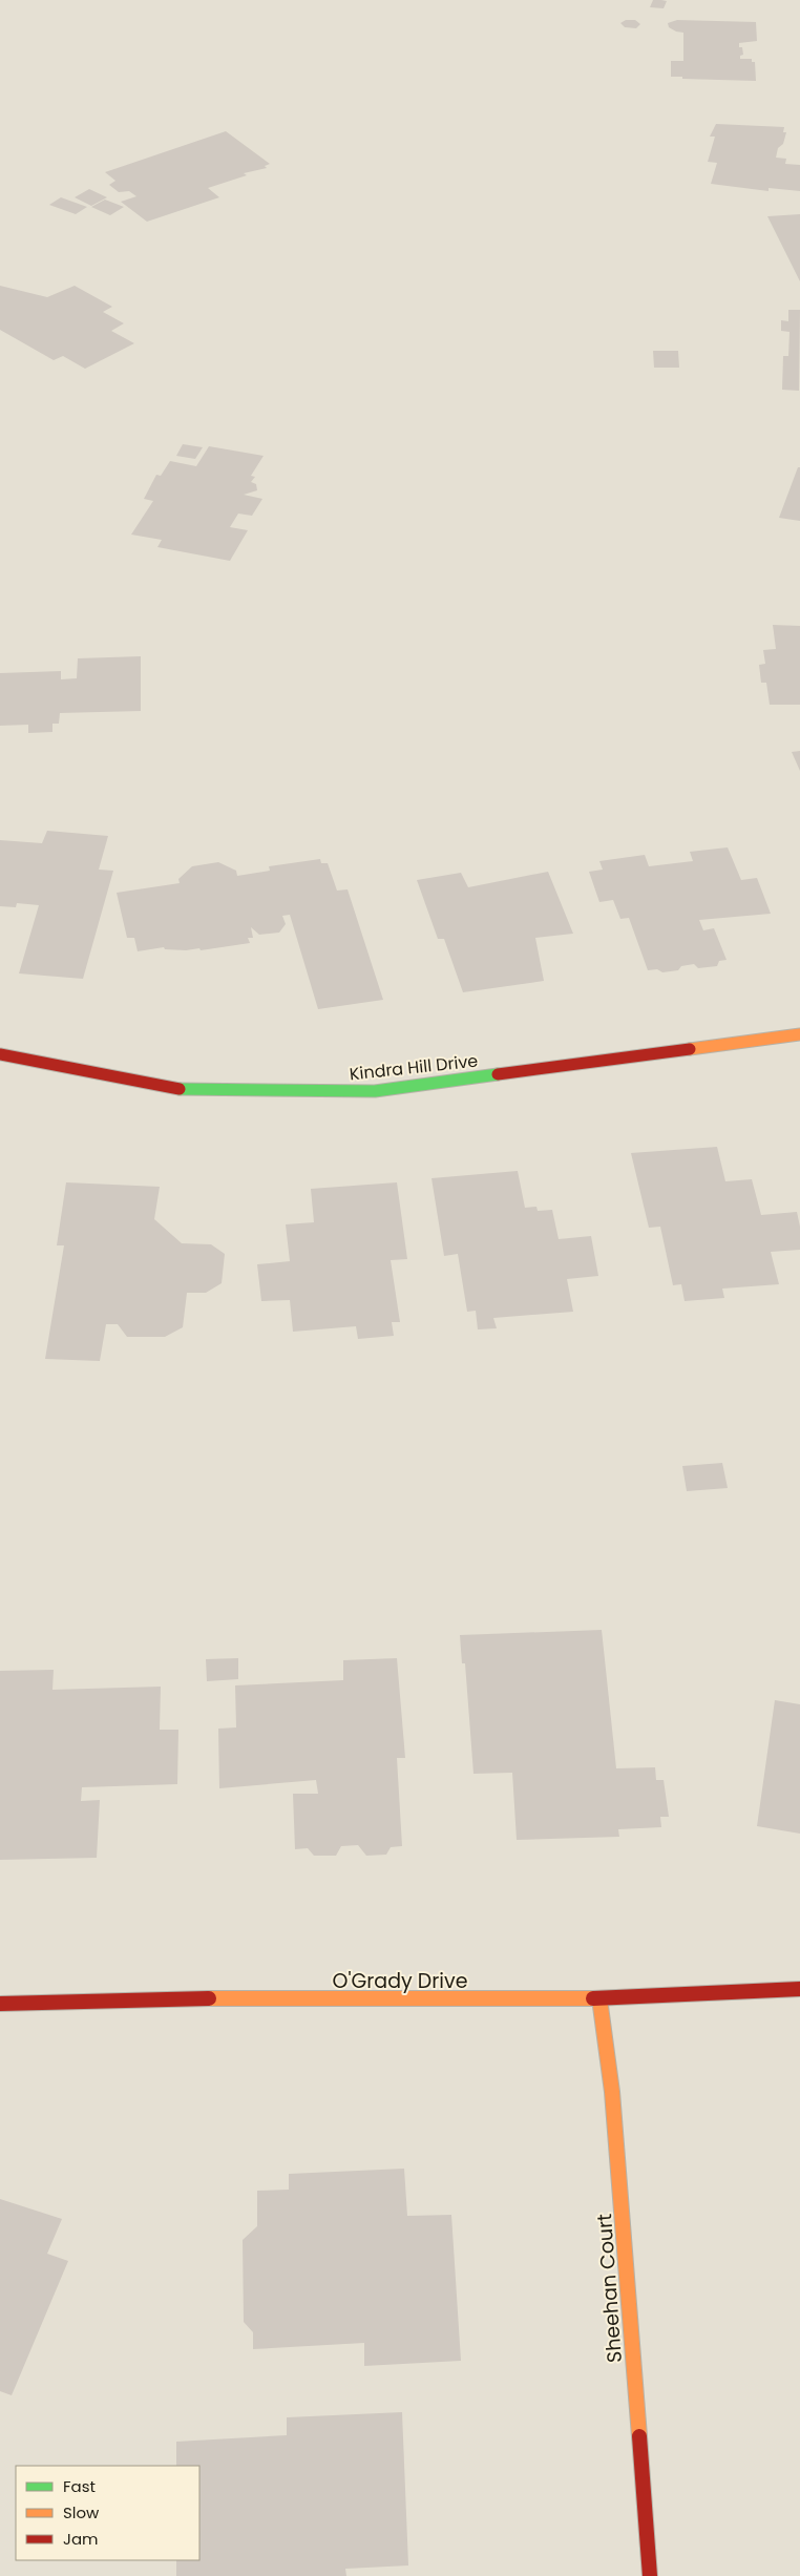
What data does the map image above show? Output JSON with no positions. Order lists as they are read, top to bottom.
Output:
{
  "streets": {
    "street": ["Kindra Hill Drive", "O'Grady Drive", "Sheehan Court"]
  },
  "crossings": [
    ["O'Grady Drive", "Sheehan Court"]
  ],
  "legend": ["Fast", "Slow", "Jam"]
}
